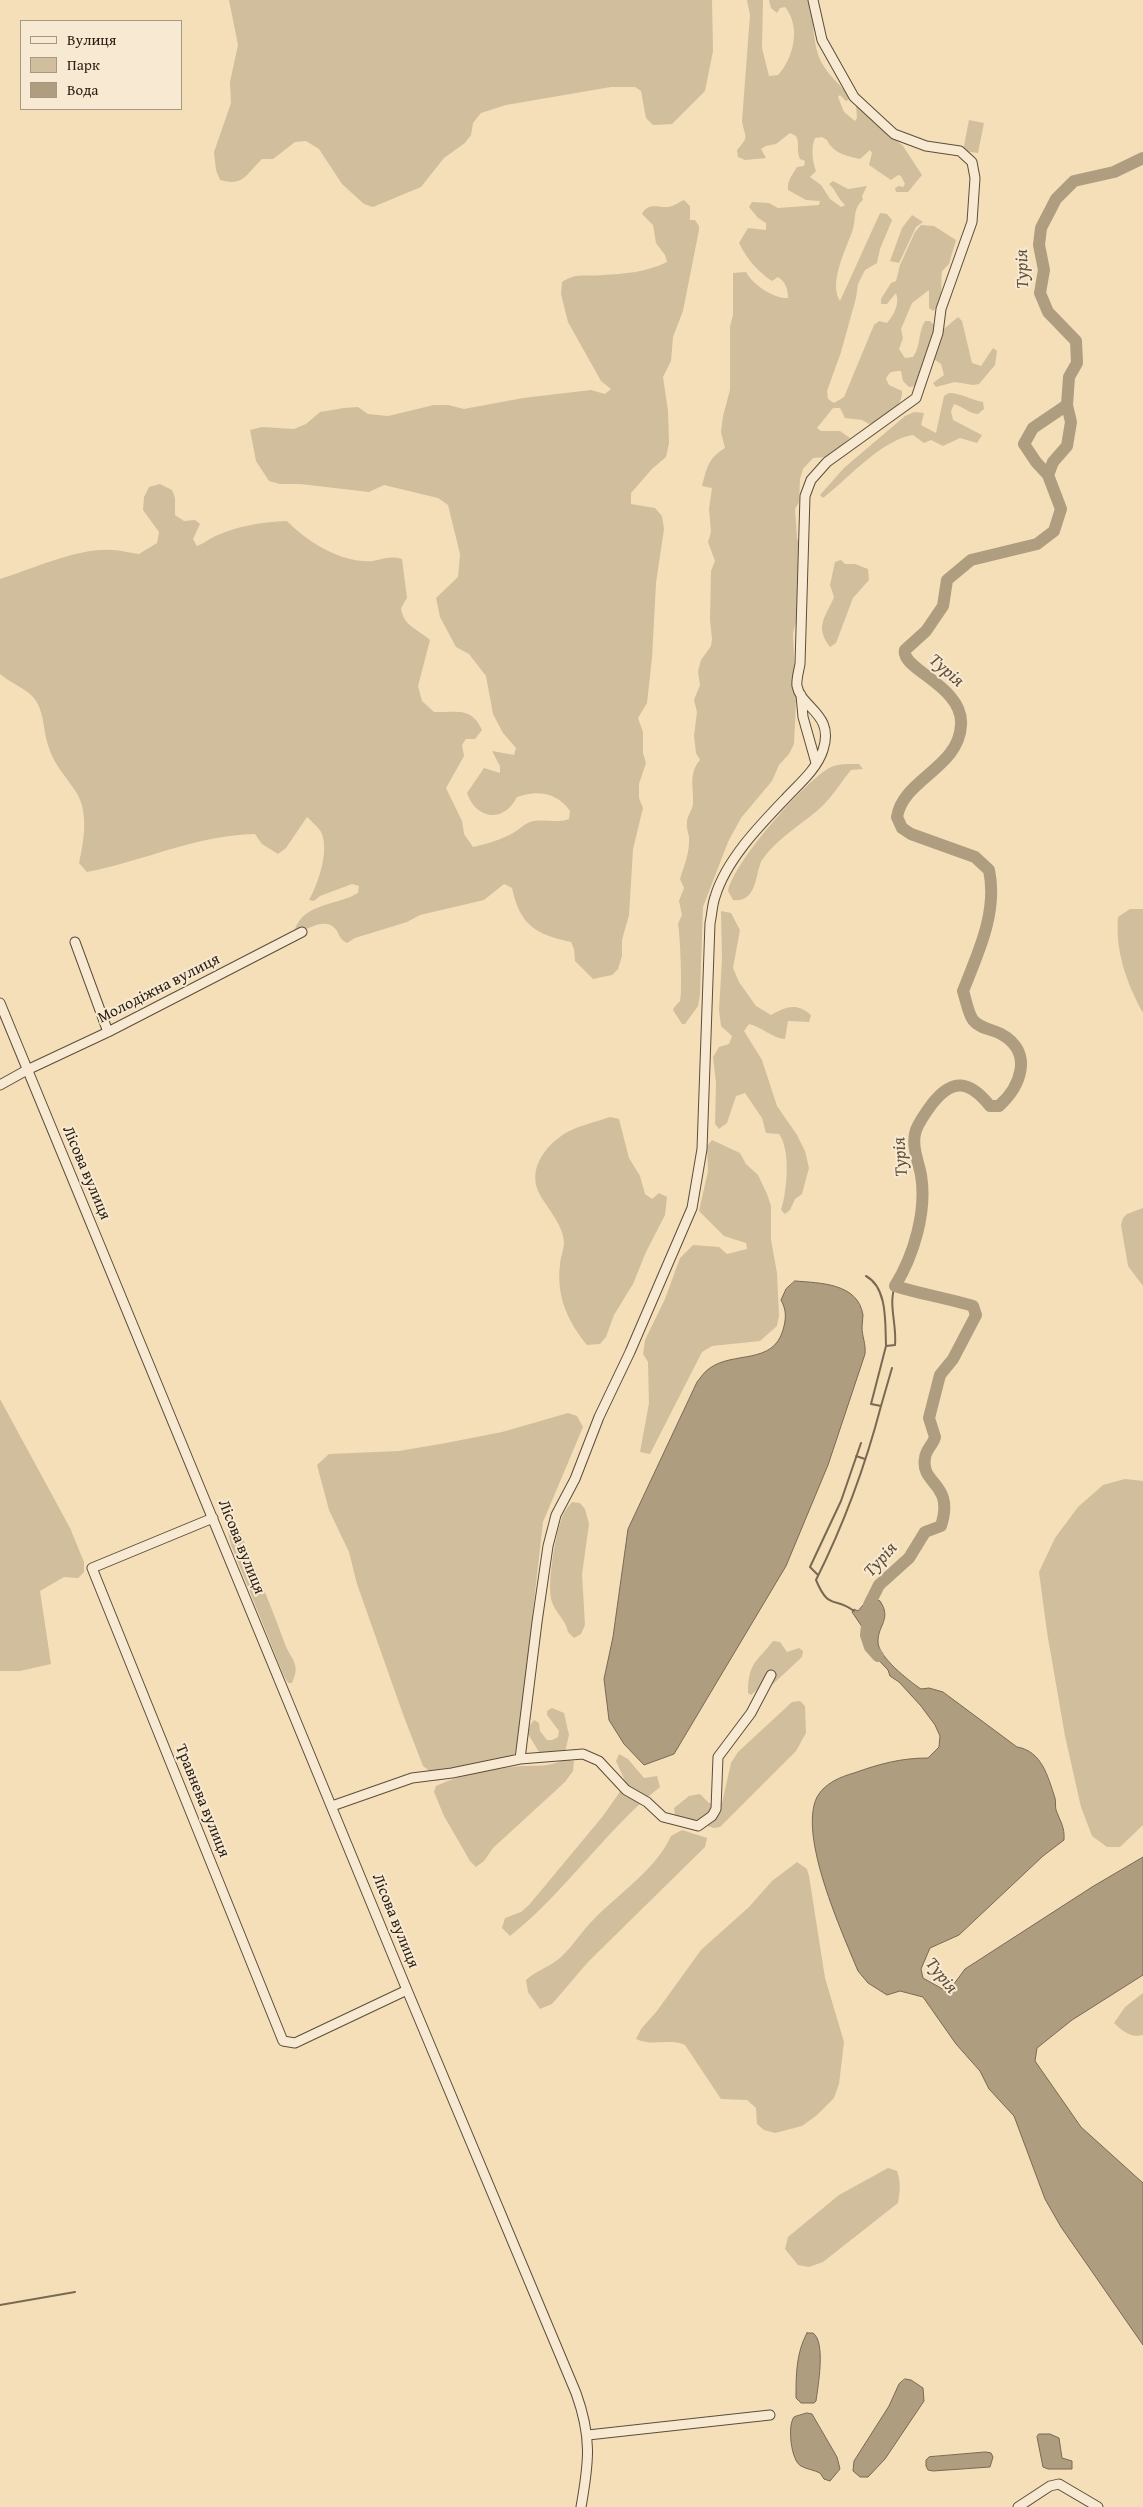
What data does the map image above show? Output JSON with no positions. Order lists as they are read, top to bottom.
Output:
{
  "streets": {
    "street": ["Молодіжна вулиця", "Лісова вулиця", "Травнева вулиця"]
  },
  "crossings": [
    ["Молодіжна вулиця", "Лісова вулиця"],
    ["Лісова вулиця", "Травнева вулиця"]
  ],
  "water": ["Турія"],
  "legend": ["Вулиця", "Парк", "Вода"]
}
